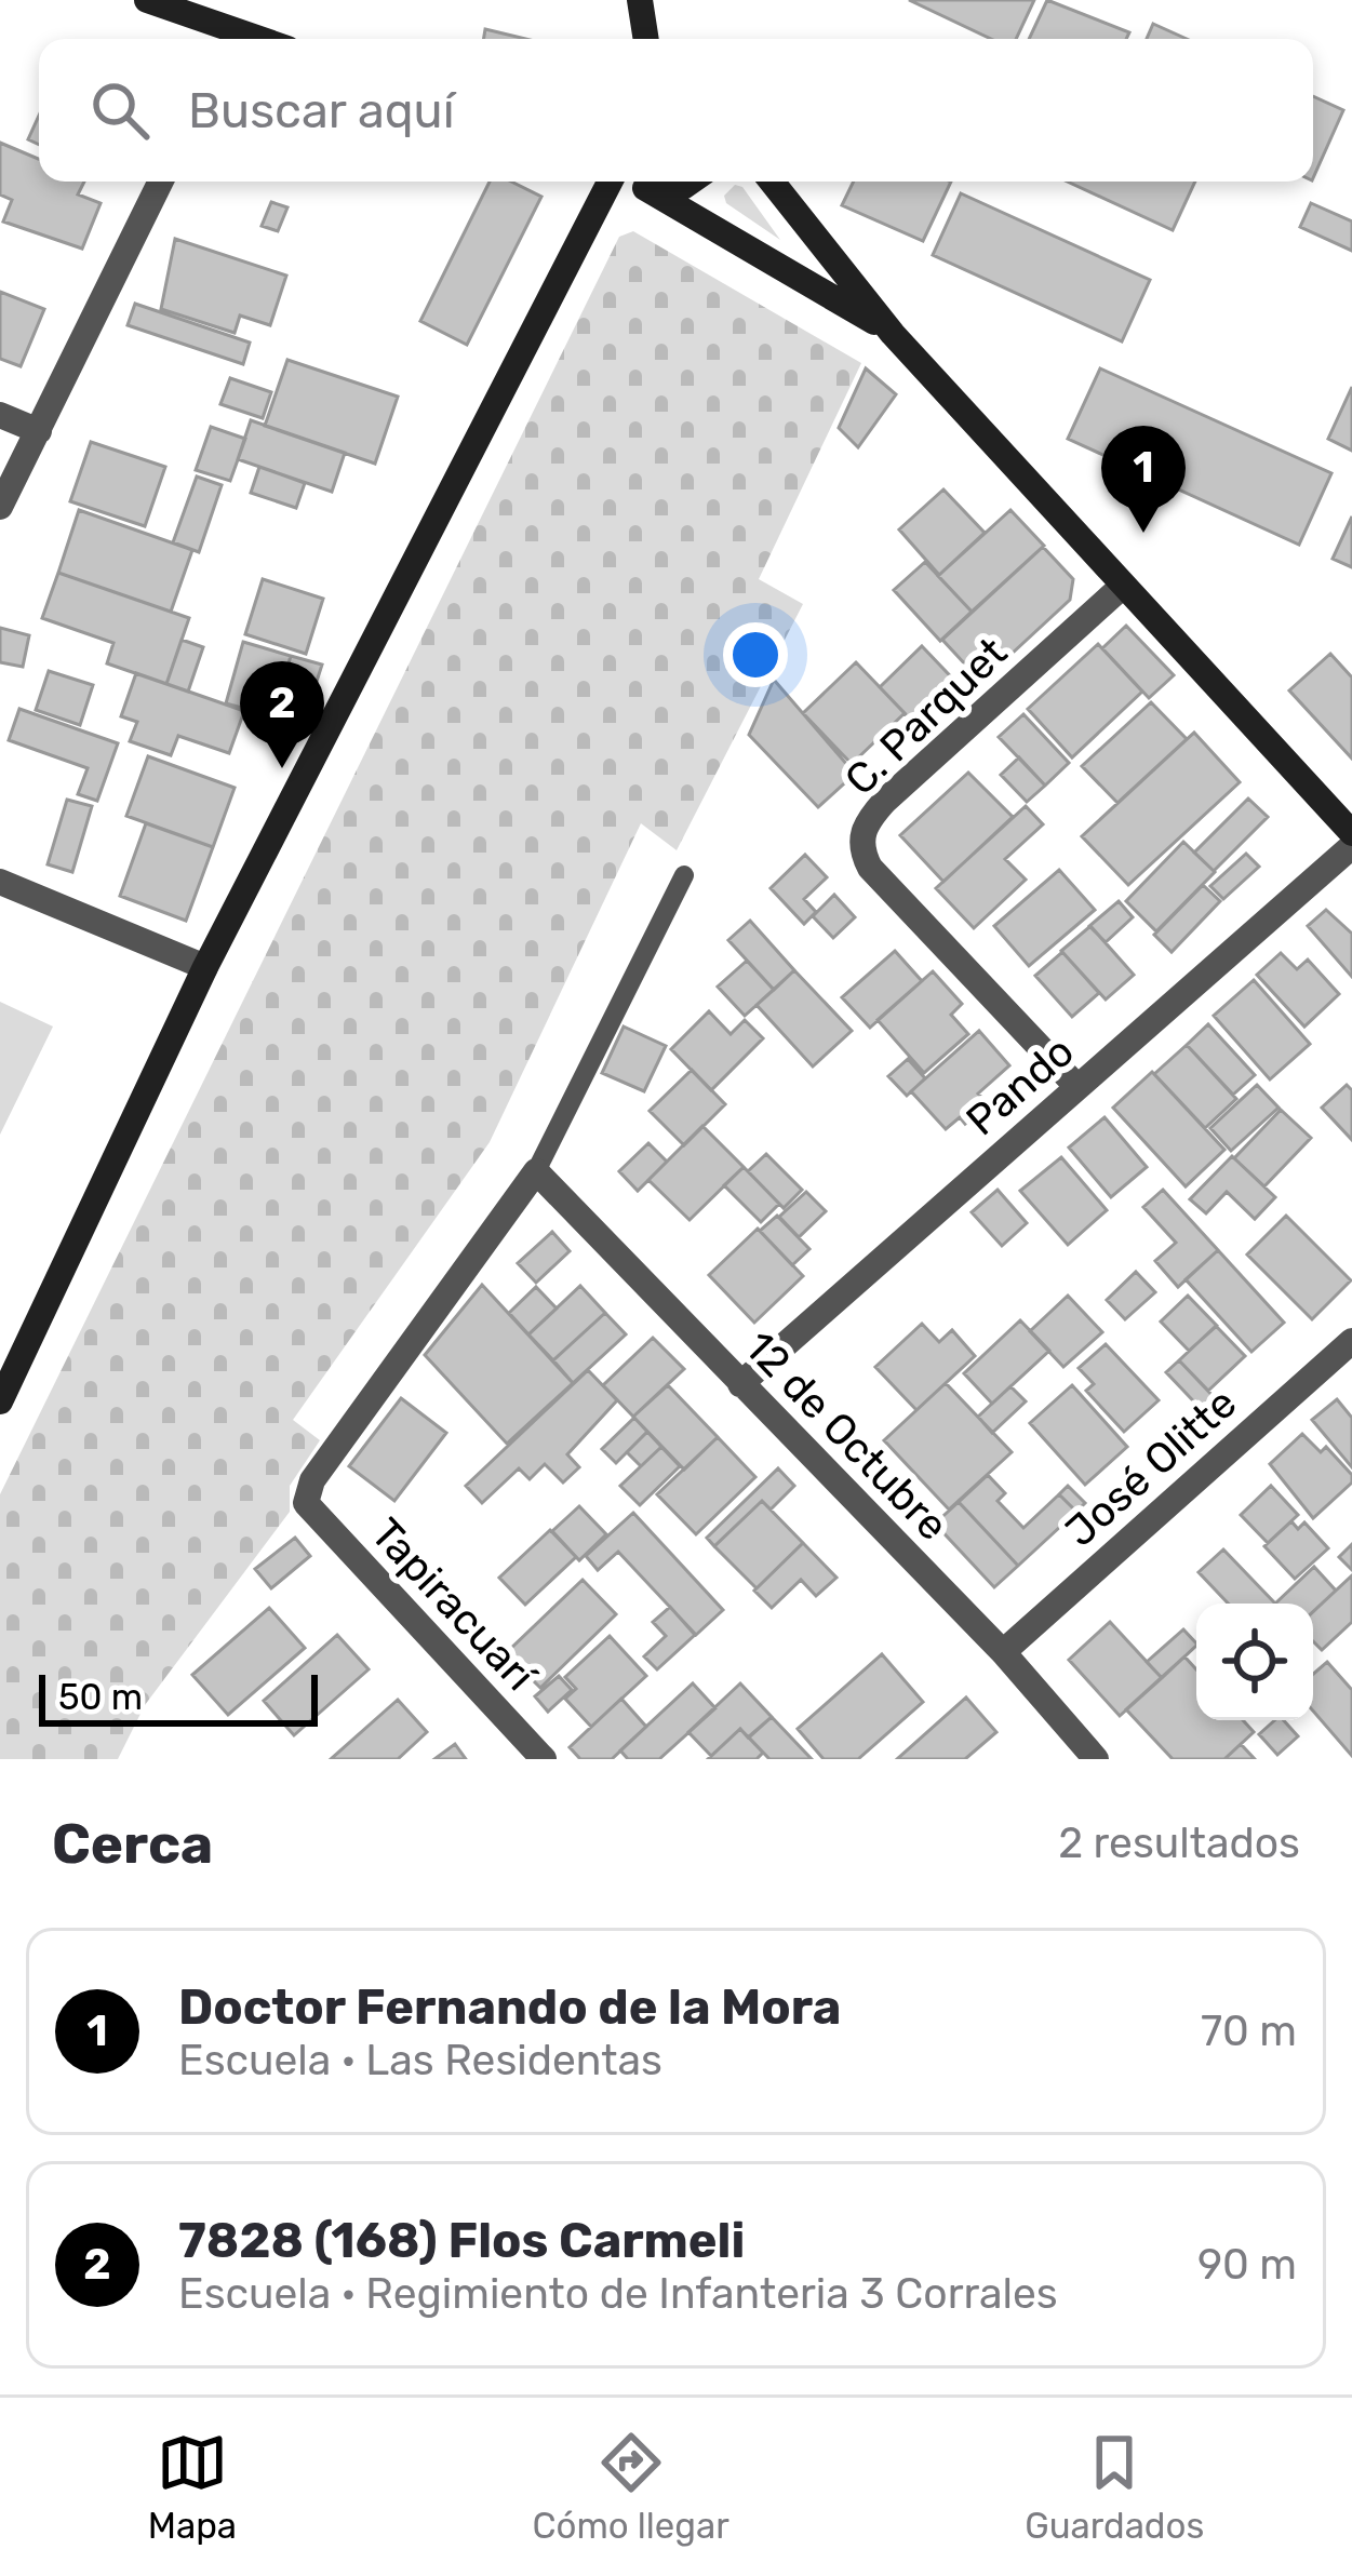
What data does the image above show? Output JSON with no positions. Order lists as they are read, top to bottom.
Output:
{
  "streets": {
    "street": [
      "C. Parquet",
      "Pando",
      "12 de Octubre",
      "José Olitte",
      "Tapiracuarí"
    ]
  },
  "crossings": [
    ["C. Parquet", "Pando"],
    ["Pando", "12 de Octubre"],
    ["12 de Octubre", "José Olitte"],
    ["12 de Octubre", "Tapiracuarí"]
  ],
  "scale_bar": "50 m",
  "page": {
    "search": "Buscar aquí",
    "pins": ["1", "2"],
    "scale": "50 m",
    "heading": ["Cerca", "2 resultados"],
    "list": [
      {
        "mark": "1",
        "name": "Doctor Fernando de la Mora",
        "note": "Escuela · Las Residentas",
        "value": "70 m"
      },
      {
        "mark": "2",
        "name": "7828 (168) Flos Carmeli",
        "note": "Escuela · Regimiento de Infanteria 3 Corrales",
        "value": "90 m"
      }
    ],
    "nav": ["Mapa", "Cómo llegar", "Guardados"]
  }
}
